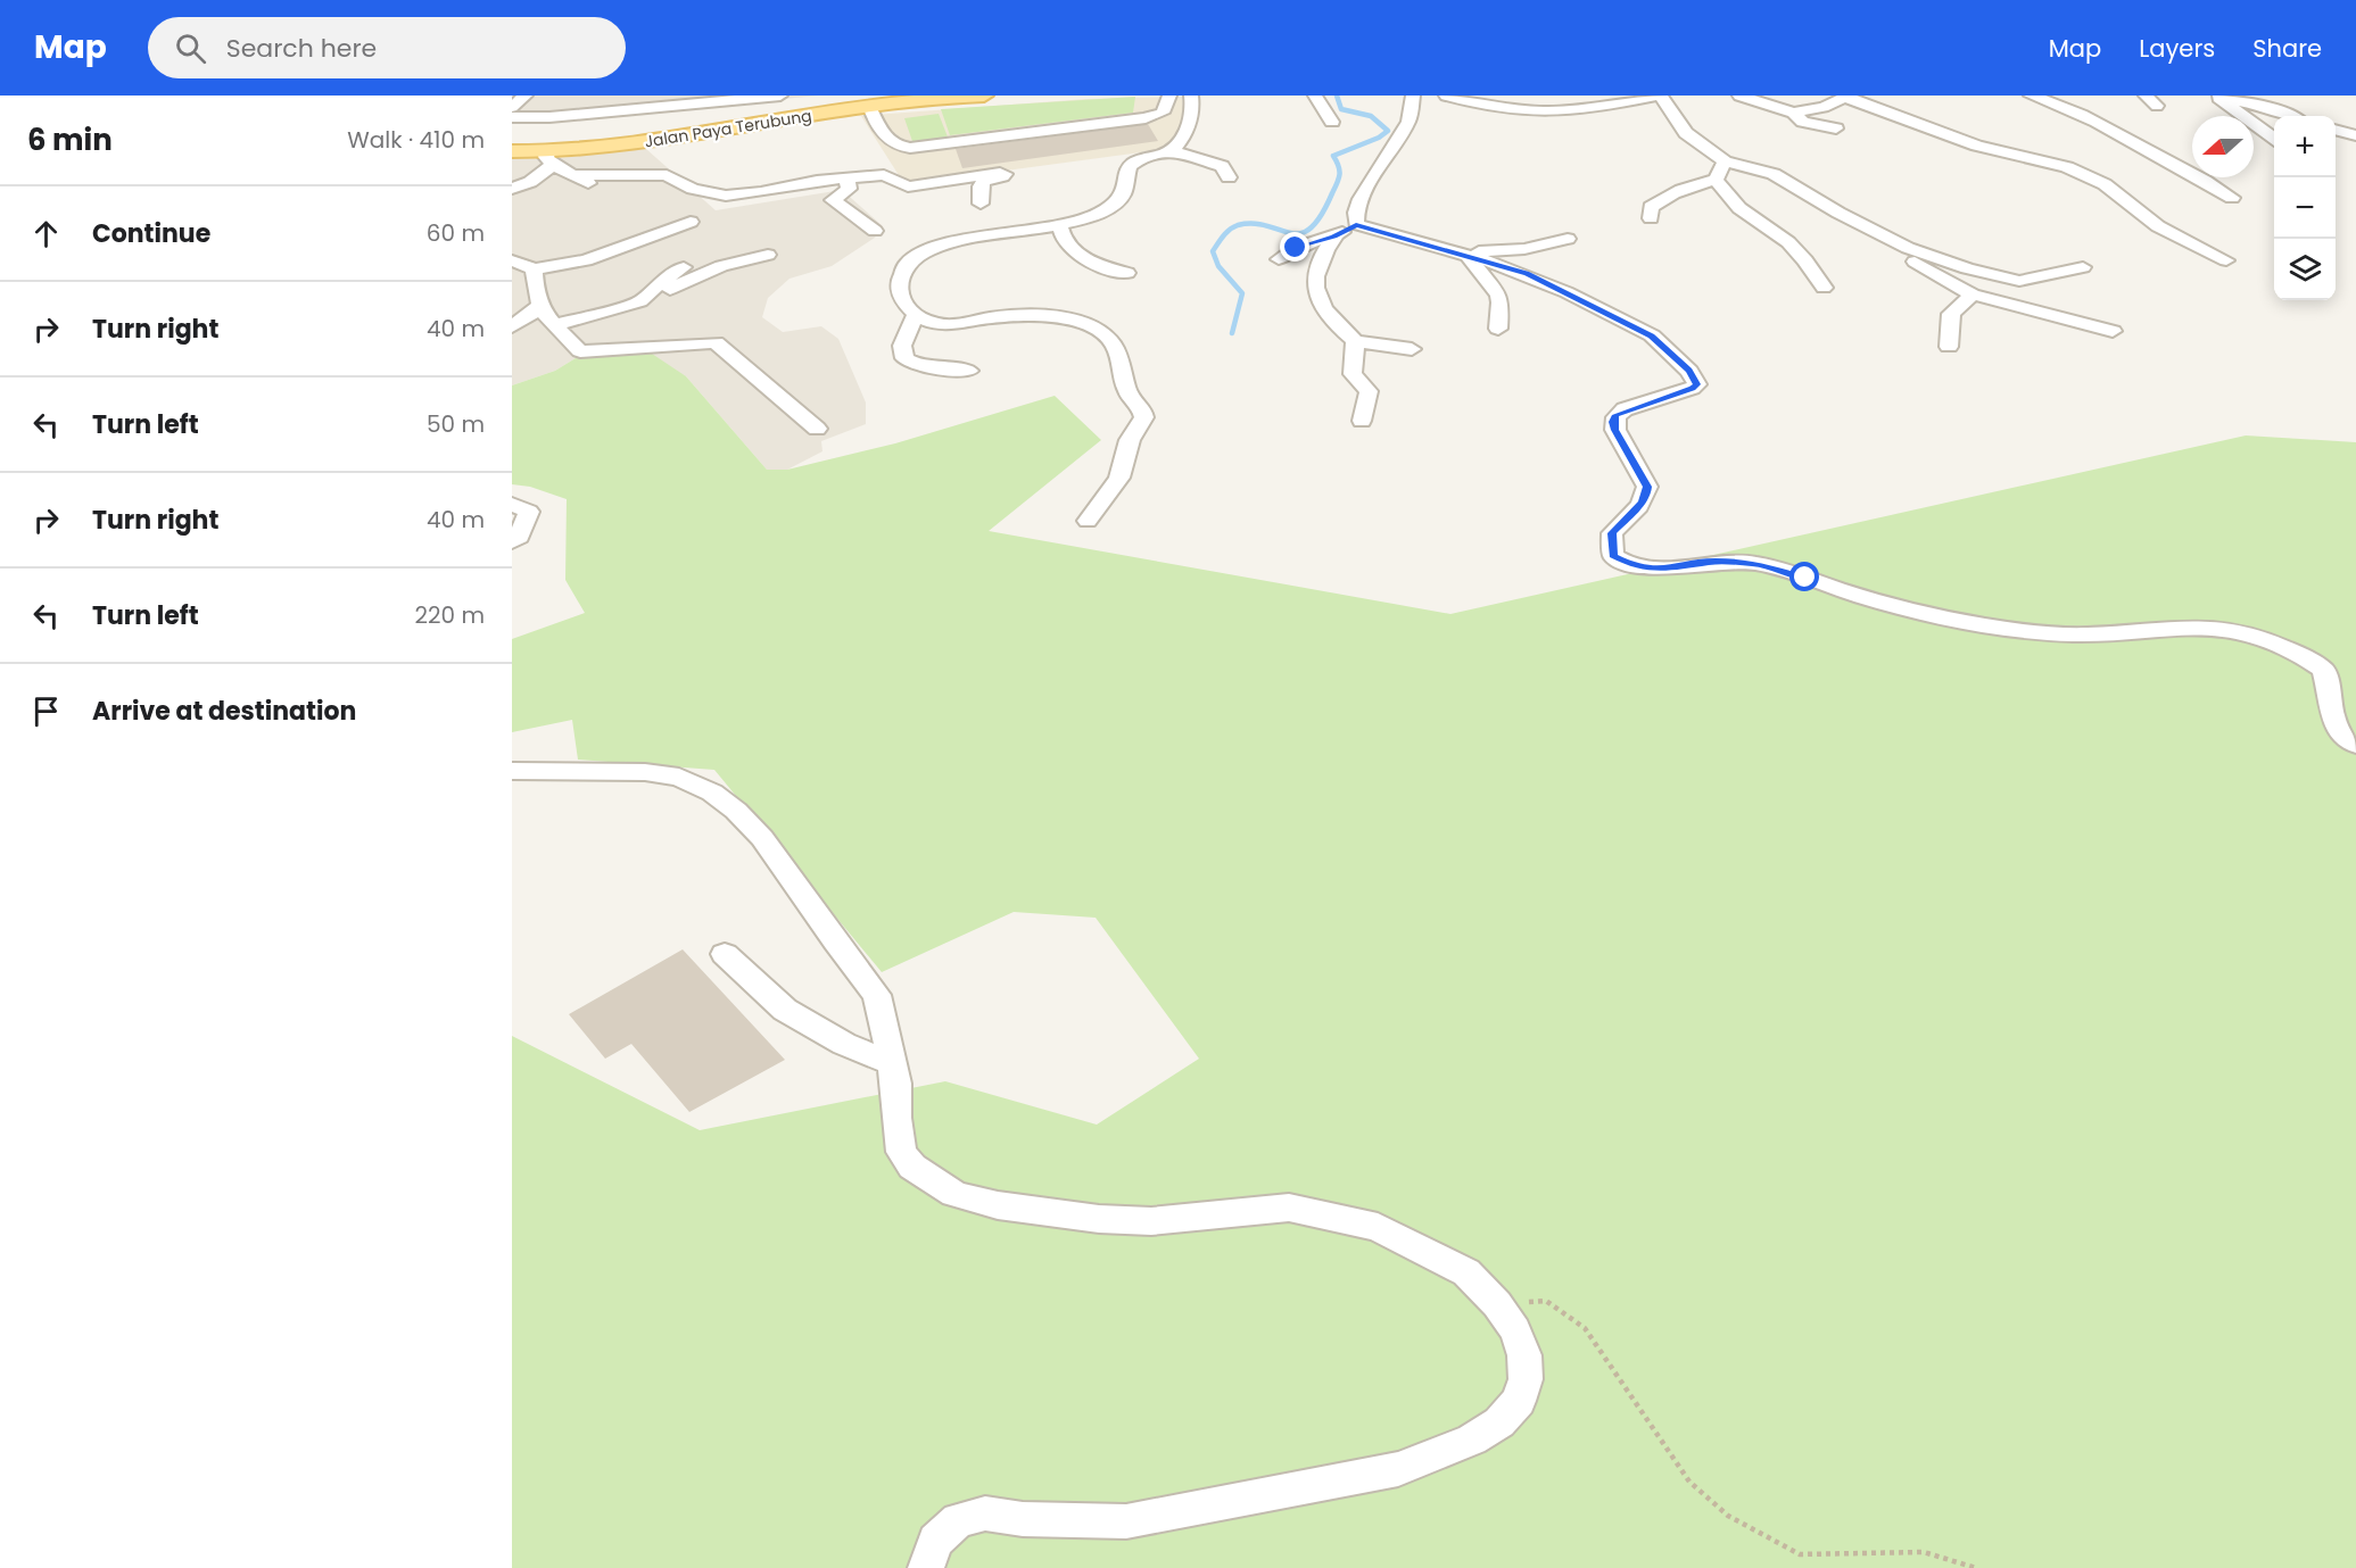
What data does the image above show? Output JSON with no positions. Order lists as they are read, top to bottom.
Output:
{
  "streets": {
    "main road": ["Jalan Paya Terubung"]
  },
  "north": "left",
  "page": {
    "header": "Map",
    "search": "Search here",
    "nav": ["Map", "Layers", "Share"],
    "heading": ["6 min", "Walk · 410 m"],
    "map_buttons": ["+", "−"],
    "list": [
      ["Continue", "60 m"],
      ["Turn right", "40 m"],
      ["Turn left", "50 m"],
      ["Turn right", "40 m"],
      ["Turn left", "220 m"],
      "Arrive at destination"
    ]
  }
}
